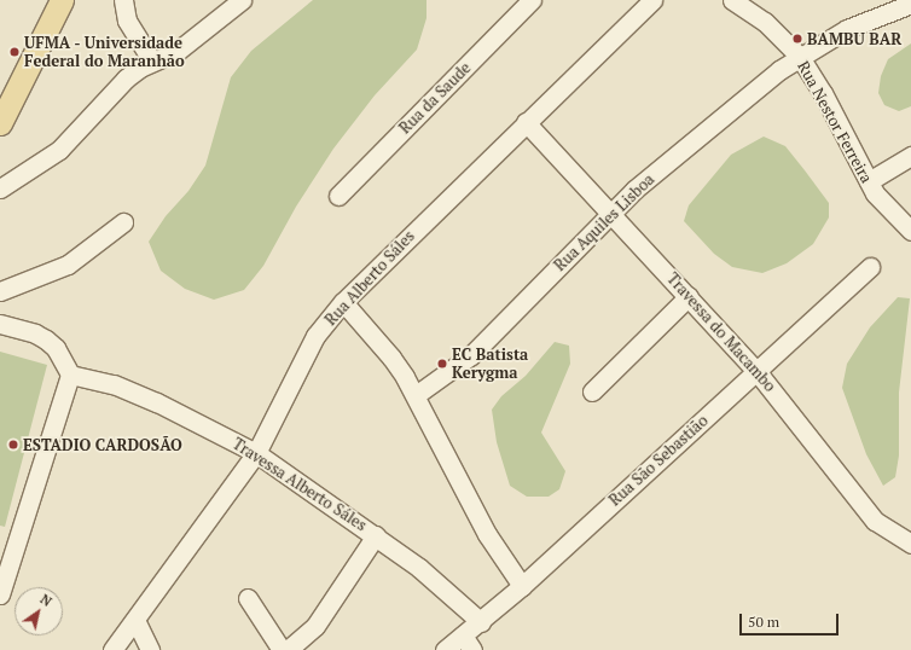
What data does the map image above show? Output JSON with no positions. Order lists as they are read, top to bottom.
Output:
{
  "streets": {
    "street": [
      "Rua da Saude",
      "Rua Nestor Ferreira",
      "Rua Aquiles Lisboa",
      "Rua Alberto Sáles",
      "Travessa do Macambo",
      "Rua São Sebastião",
      "Travessa Alberto Sáles"
    ]
  },
  "crossings": [
    ["Rua Nestor Ferreira", "Rua Aquiles Lisboa"],
    ["Rua Aquiles Lisboa", "Travessa do Macambo"],
    ["Rua Alberto Sáles", "Travessa do Macambo"],
    ["Rua Alberto Sáles", "Travessa Alberto Sáles"],
    ["Travessa do Macambo", "Rua São Sebastião"],
    ["Rua São Sebastião", "Travessa Alberto Sáles"]
  ],
  "places": [
    "BAMBU BAR",
    "UFMA - Universidade Federal do Maranhão",
    "EC Batista Kerygma",
    "ESTADIO CARDOSÃO"
  ],
  "scale_bar": "50 m",
  "north": "top right"
}
